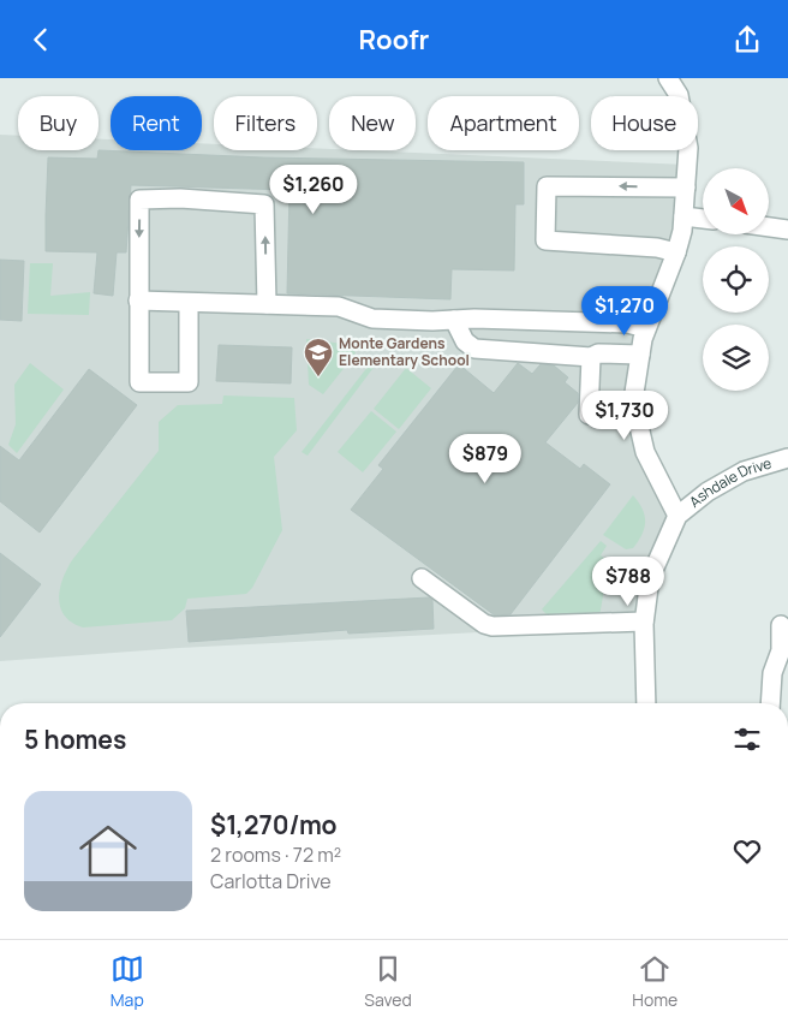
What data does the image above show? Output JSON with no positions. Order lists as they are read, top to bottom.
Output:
{
  "streets": {
    "street": ["Ashdale Drive"]
  },
  "places": {
    "school or university": ["Monte Gardens Elementary School"]
  },
  "north": "bottom right",
  "page": {
    "header": "Roofr",
    "chip": [
      "Buy",
      "Rent",
      "Filters",
      "New",
      "Apartment",
      "House"
    ],
    "price": [
      "$1,260",
      "$1,270",
      "$1,730",
      "$879",
      "$788"
    ],
    "heading": "5 homes",
    "list": [
      {
        "name": "$1,270/mo",
        "note": "2 rooms · 72 m² · Carlotta Drive"
      }
    ],
    "tabs": ["Map", "Saved", "Home"]
  }
}
